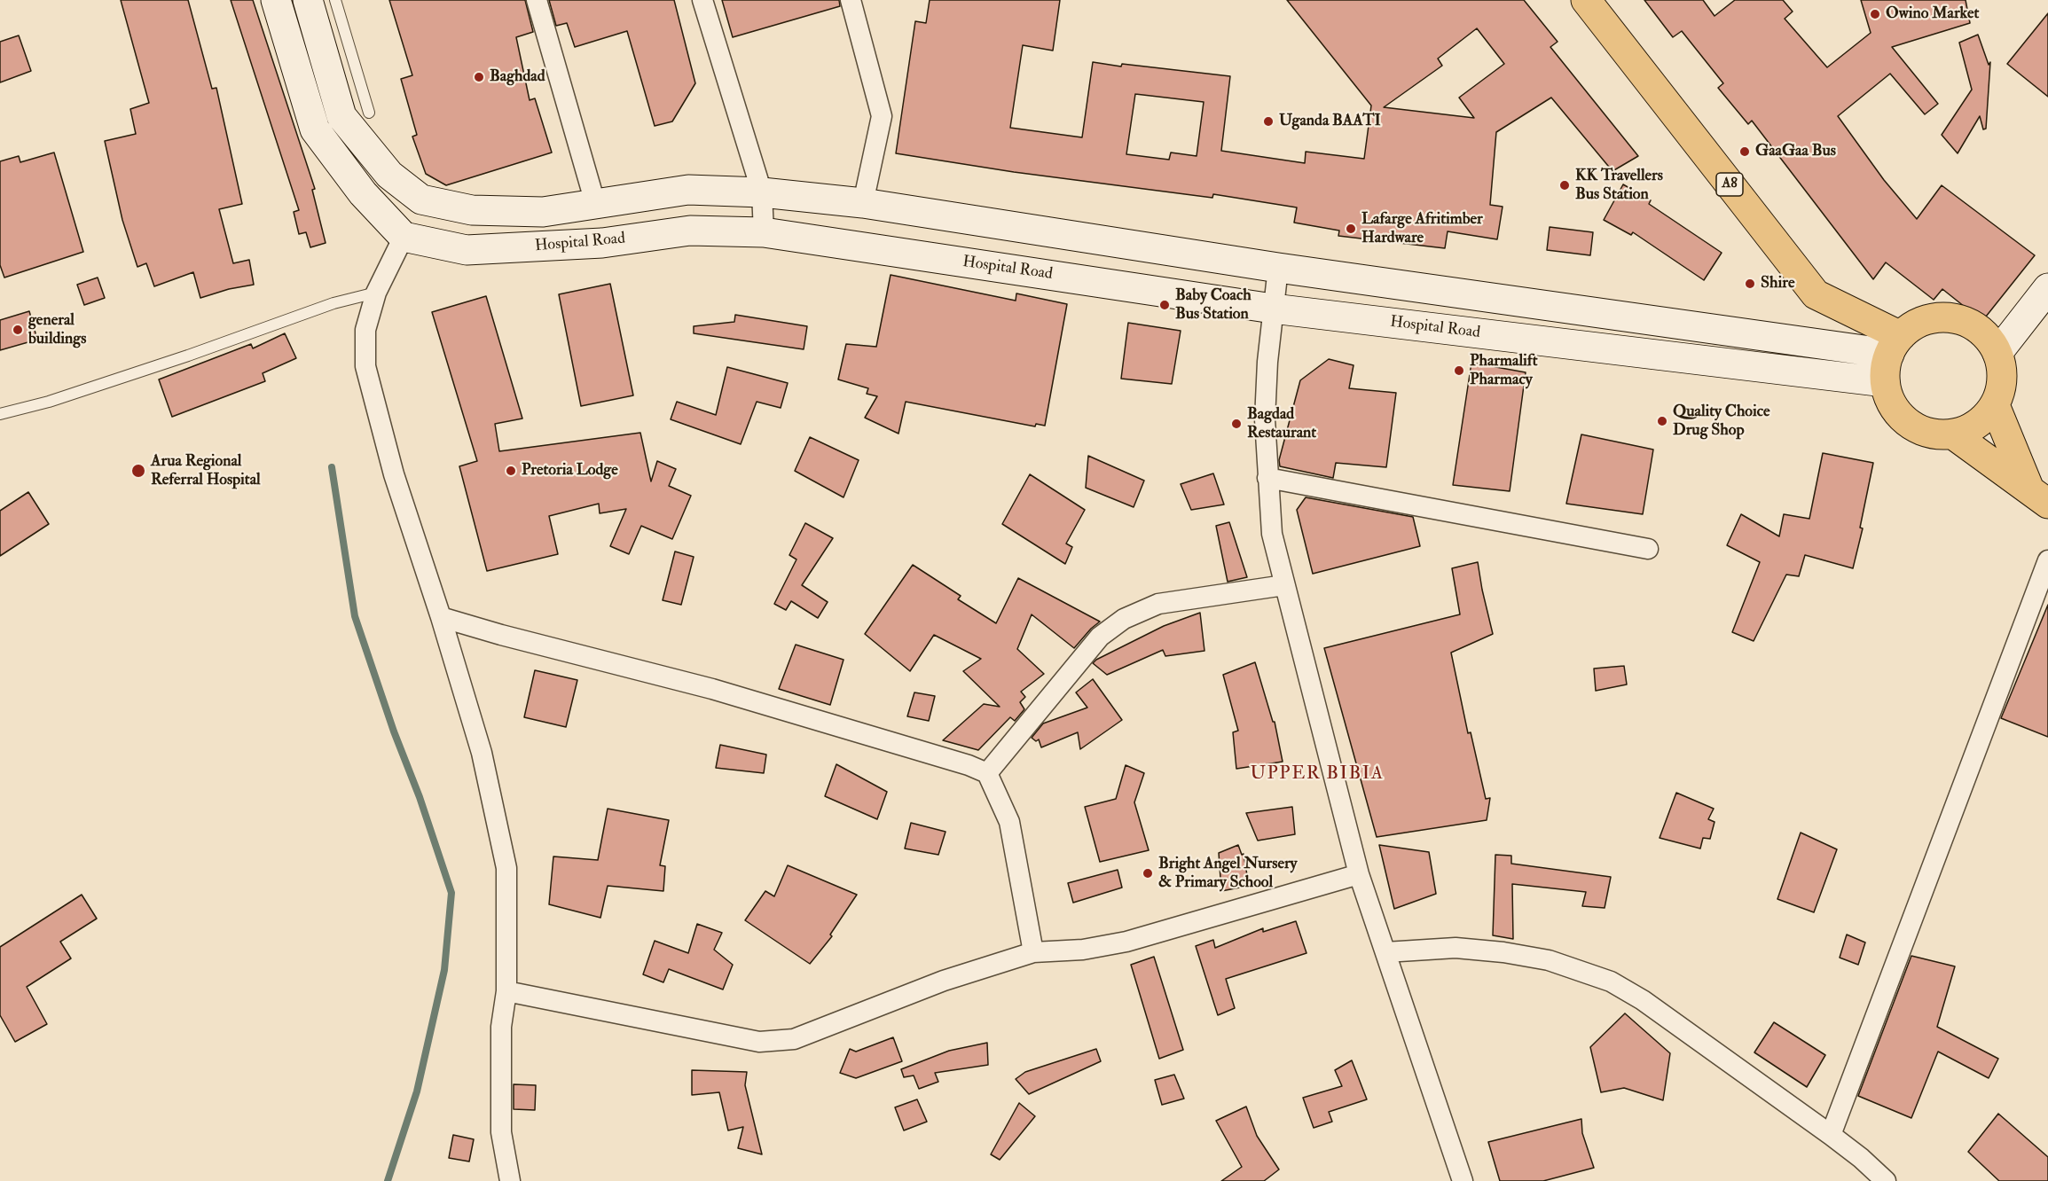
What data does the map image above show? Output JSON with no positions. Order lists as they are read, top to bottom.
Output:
{
  "streets": {
    "main road": ["A8", "Hospital Road"]
  },
  "crossings": [
    ["A8", "Hospital Road"]
  ],
  "districts": ["UPPER BIBIA"],
  "places": [
    "Owino Market",
    "Baghdad",
    "Uganda BAATI",
    "GaaGaa Bus",
    "KK Travellers Bus Station",
    "Lafarge Afritimber Hardware",
    "Shire",
    "Baby Coach Bus Station",
    "general buildings",
    "Pharmalift Pharmacy",
    "Quality Choice Drug Shop",
    "Bagdad Restaurant",
    "Arua Regional Referral Hospital",
    "Pretoria Lodge",
    "Bright Angel Nursery & Primary School"
  ]
}
